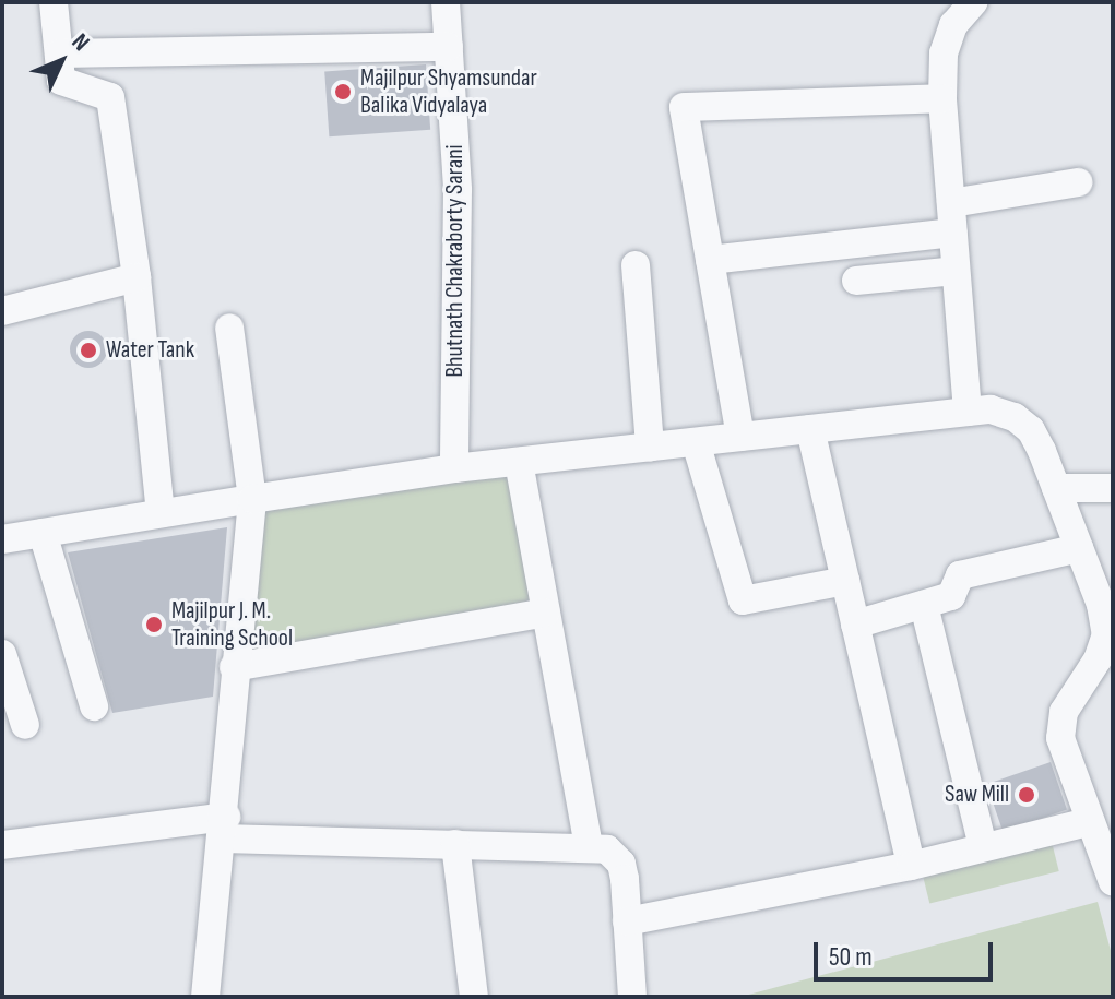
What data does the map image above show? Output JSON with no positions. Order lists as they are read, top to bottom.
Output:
{
  "streets": {
    "street": ["Bhutnath Chakraborty Sarani"]
  },
  "places": [
    "Majilpur Shyamsundar Balika Vidyalaya",
    "Water Tank",
    "Majilpur J. M. Training School",
    "Saw Mill"
  ],
  "scale_bar": "50 m",
  "north": "top right"
}
